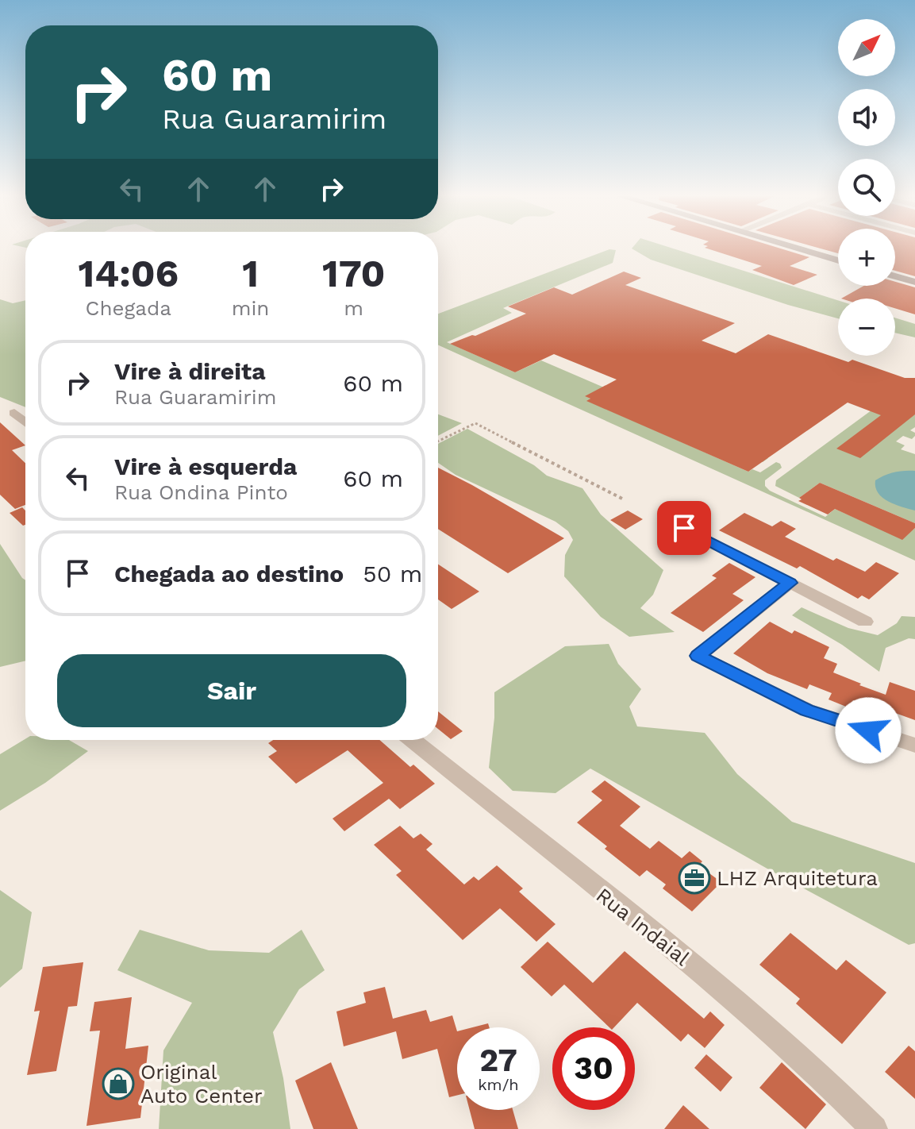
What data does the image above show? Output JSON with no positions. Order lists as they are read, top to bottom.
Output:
{
  "streets": {
    "street": ["Rua Indaial"]
  },
  "places": {
    "office": ["LHZ Arquitetura"],
    "shop": ["Original Auto Center"]
  },
  "north": "top right",
  "page": {
    "map_buttons": ["+", "−"],
    "turn": ["60 m", "Rua Guaramirim"],
    "eta": [
      "14:06",
      "Chegada",
      "1",
      "min",
      "170",
      "m"
    ],
    "list": [
      {
        "name": "Vire à direita",
        "note": "Rua Guaramirim",
        "value": "60 m"
      },
      {
        "name": "Vire à esquerda",
        "note": "Rua Ondina Pinto",
        "value": "60 m"
      },
      {
        "name": "Chegada ao destino",
        "value": "50 m"
      }
    ],
    "buttons": "Sair",
    "speed": "27 km/h",
    "limit": "30"
  }
}
